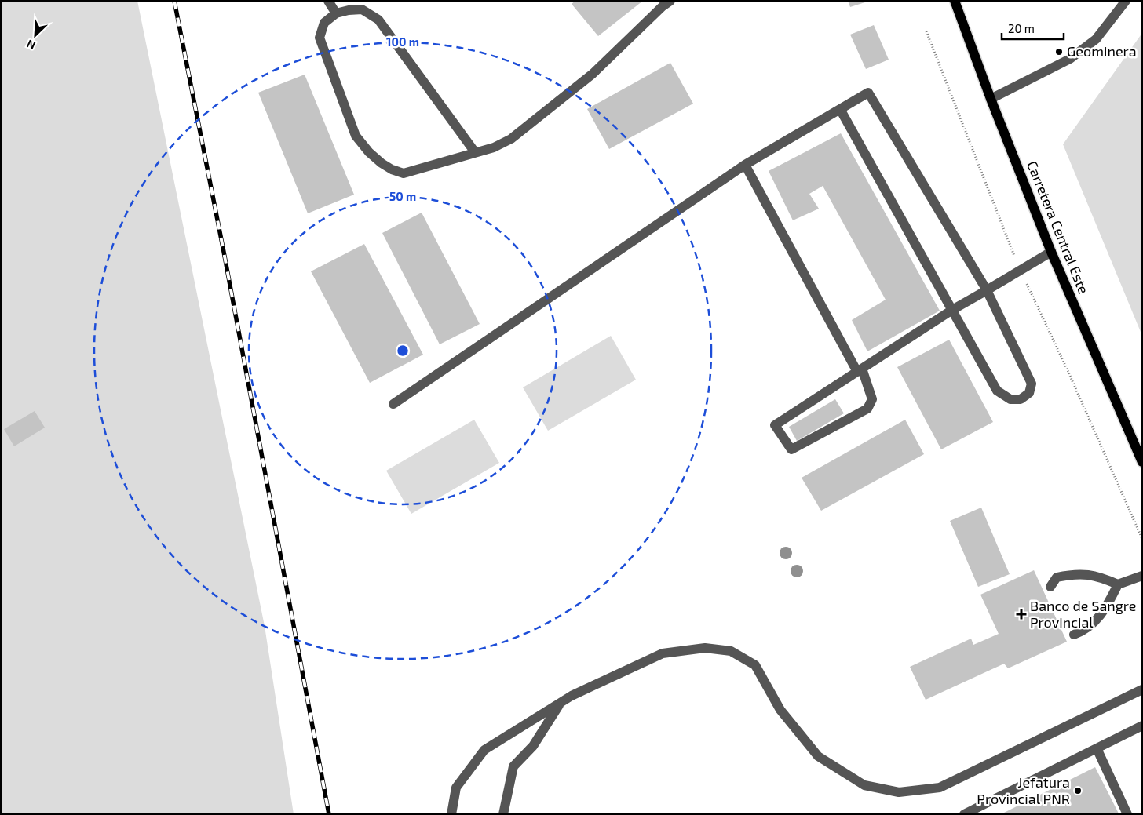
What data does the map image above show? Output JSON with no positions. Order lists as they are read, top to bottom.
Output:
{
  "streets": {
    "main road": ["Carretera Central Este"]
  },
  "places": {
    "other": ["Geominera", "Jefatura Provincial PNR"],
    "health": ["Banco de Sangre Provincial"]
  },
  "scale_bar": "20 m",
  "north": "bottom left",
  "rings": ["100 m", "50 m"]
}
